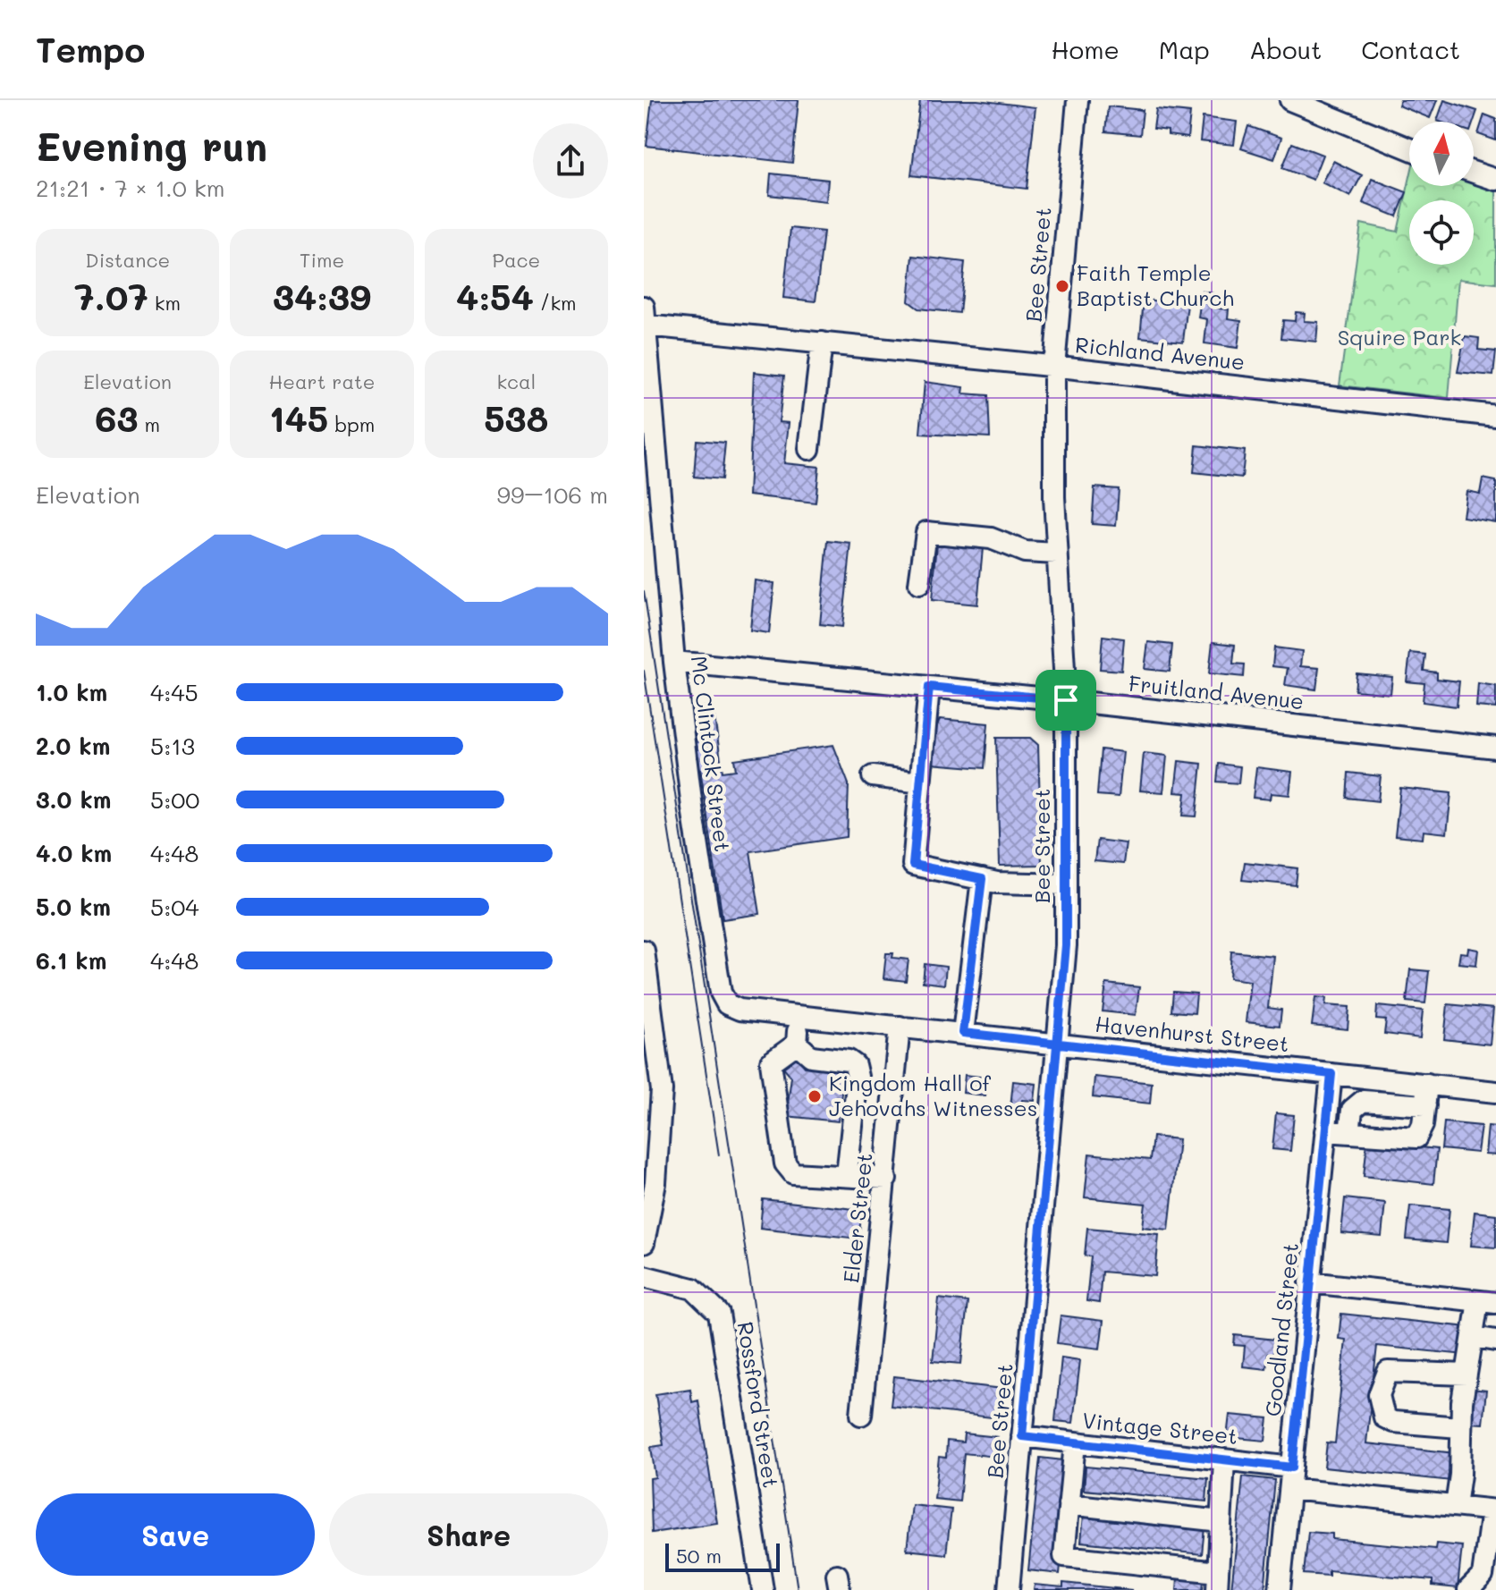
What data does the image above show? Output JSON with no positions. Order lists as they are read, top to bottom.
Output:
{
  "streets": {
    "street": [
      "Bee Street",
      "Richland Avenue",
      "Fruitland Avenue",
      "Mc Clintock Street",
      "Havenhurst Street",
      "Elder Street",
      "Goodland Street",
      "Rossford Street",
      "Vintage Street"
    ]
  },
  "crossings": [
    ["Bee Street", "Richland Avenue"],
    ["Bee Street", "Fruitland Avenue"],
    ["Bee Street", "Havenhurst Street"],
    ["Bee Street", "Vintage Street"],
    ["Richland Avenue", "Mc Clintock Street"],
    ["Fruitland Avenue", "Mc Clintock Street"],
    ["Mc Clintock Street", "Havenhurst Street"],
    ["Havenhurst Street", "Elder Street"],
    ["Havenhurst Street", "Goodland Street"],
    ["Goodland Street", "Vintage Street"]
  ],
  "parks": ["Squire Park"],
  "places": ["Faith Temple Baptist Church", "Kingdom Hall of Jehovahs Witnesses"],
  "scale_bar": "50 m",
  "north": "top",
  "page": {
    "header": "Tempo",
    "nav": [
      "Home",
      "Map",
      "About",
      "Contact"
    ],
    "heading": ["Evening run", "21:21 · 7 × 1.0 km"],
    "stats": [
      ["Distance", "7.07 km"],
      ["Time", "34:39"],
      ["Pace", "4:54 /km"],
      ["Elevation", "63 m"],
      ["Heart rate", "145 bpm"],
      ["kcal", "538"]
    ],
    "chart": ["Elevation", "99–106 m"],
    "list": [
      {
        "name": "1.0 km",
        "note": "4:45"
      },
      {
        "name": "2.0 km",
        "note": "5:13"
      },
      {
        "name": "3.0 km",
        "note": "5:00"
      },
      {
        "name": "4.0 km",
        "note": "4:48"
      },
      {
        "name": "5.0 km",
        "note": "5:04"
      },
      {
        "name": "6.1 km",
        "note": "4:48"
      }
    ],
    "buttons": ["Save", "Share"],
    "scale": "50 m"
  }
}
